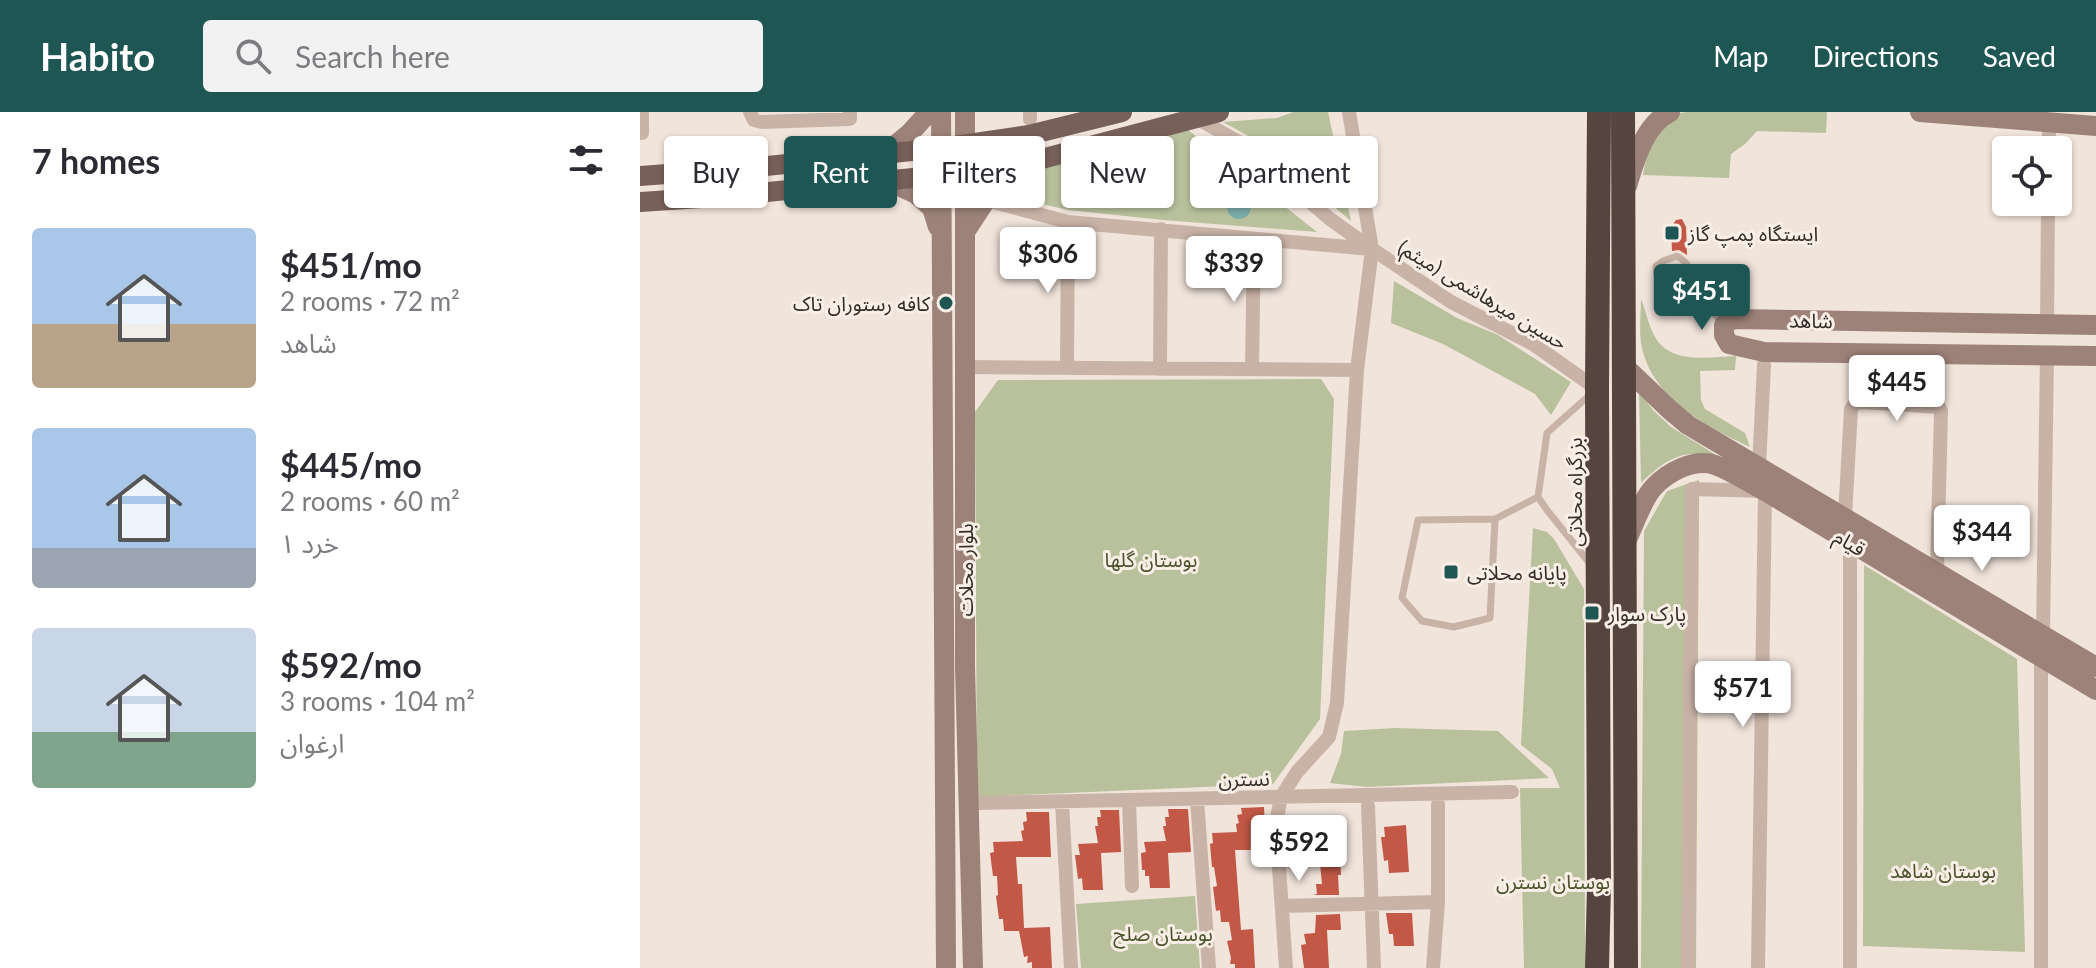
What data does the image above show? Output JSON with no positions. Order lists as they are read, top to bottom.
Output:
{
  "streets": {
    "highway": ["بزرگراه محلاتی"],
    "main road": ["شاهد", "قیام", "بلوار محلات"],
    "street": ["حسین میرهاشمی (میثم)", "نسترن"]
  },
  "crossings": [
    ["حسین میرهاشمی (میثم)", "بزرگراه محلاتی"]
  ],
  "parks": [
    "بوستان گلها",
    "بوستان شاهد",
    "بوستان نسترن",
    "بوستان صلح"
  ],
  "places": {
    "transit": ["ایستگاه پمپ گاز", "پایانه محلاتی", "پارک سوار"],
    "other": ["کافه رستوران تاک"]
  },
  "page": {
    "header": "Habito",
    "search": "Search here",
    "nav": ["Map", "Directions", "Saved"],
    "heading": "7 homes",
    "chip": [
      "Buy",
      "Rent",
      "Filters",
      "New",
      "Apartment"
    ],
    "list": [
      {
        "name": "$451/mo",
        "note": "2 rooms · 72 m² · شاهد"
      },
      {
        "name": "$445/mo",
        "note": "2 rooms · 60 m² · خرد ۱"
      },
      {
        "name": "$592/mo",
        "note": "3 rooms · 104 m² · ارغوان"
      }
    ],
    "price": [
      "$306",
      "$339",
      "$451",
      "$445",
      "$344",
      "$571",
      "$592"
    ]
  }
}
